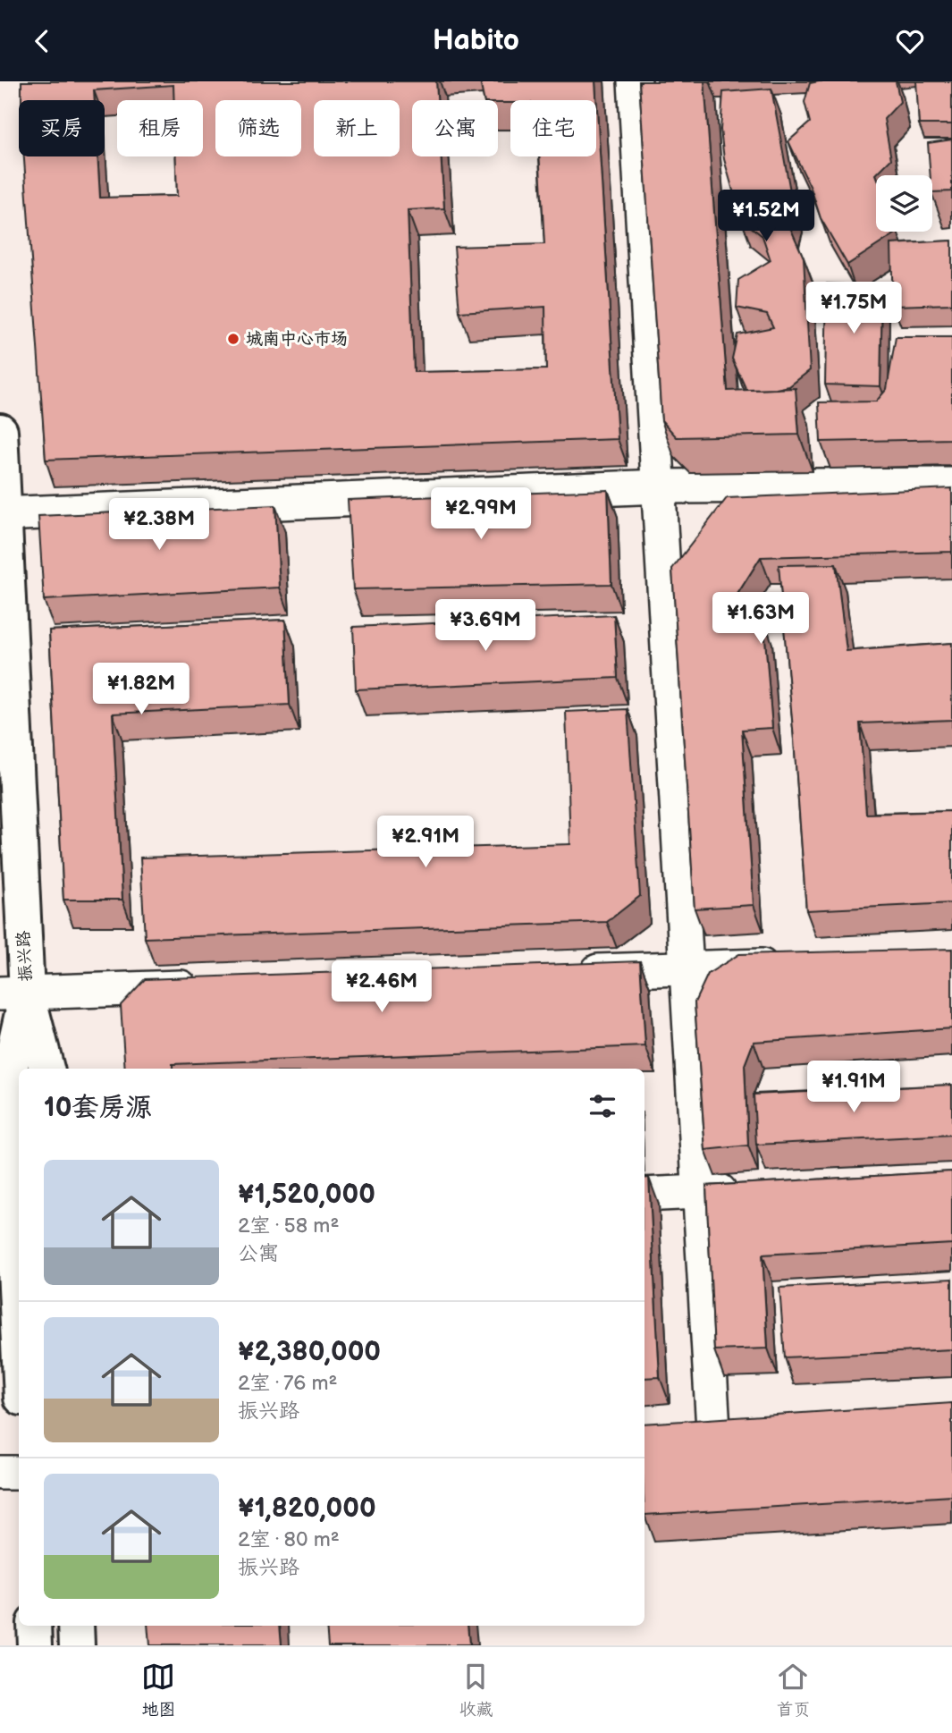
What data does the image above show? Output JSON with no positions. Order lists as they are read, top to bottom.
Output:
{
  "streets": {
    "main road": ["振兴路"]
  },
  "places": ["城南中心市场"],
  "page": {
    "header": "Habito",
    "chip": [
      "买房",
      "租房",
      "筛选",
      "新上",
      "公寓",
      "住宅"
    ],
    "price": [
      "¥1.52M",
      "¥1.75M",
      "¥2.99M",
      "¥2.38M",
      "¥1.63M",
      "¥3.69M",
      "¥1.82M",
      "¥2.91M",
      "¥2.46M",
      "¥1.91M"
    ],
    "heading": "10套房源",
    "list": [
      {
        "name": "¥1,520,000",
        "note": "2室 · 58 m² · 公寓"
      },
      {
        "name": "¥2,380,000",
        "note": "2室 · 76 m² · 振兴路"
      },
      {
        "name": "¥1,820,000",
        "note": "2室 · 80 m² · 振兴路"
      }
    ],
    "tabs": ["地图", "收藏", "首页"]
  }
}
